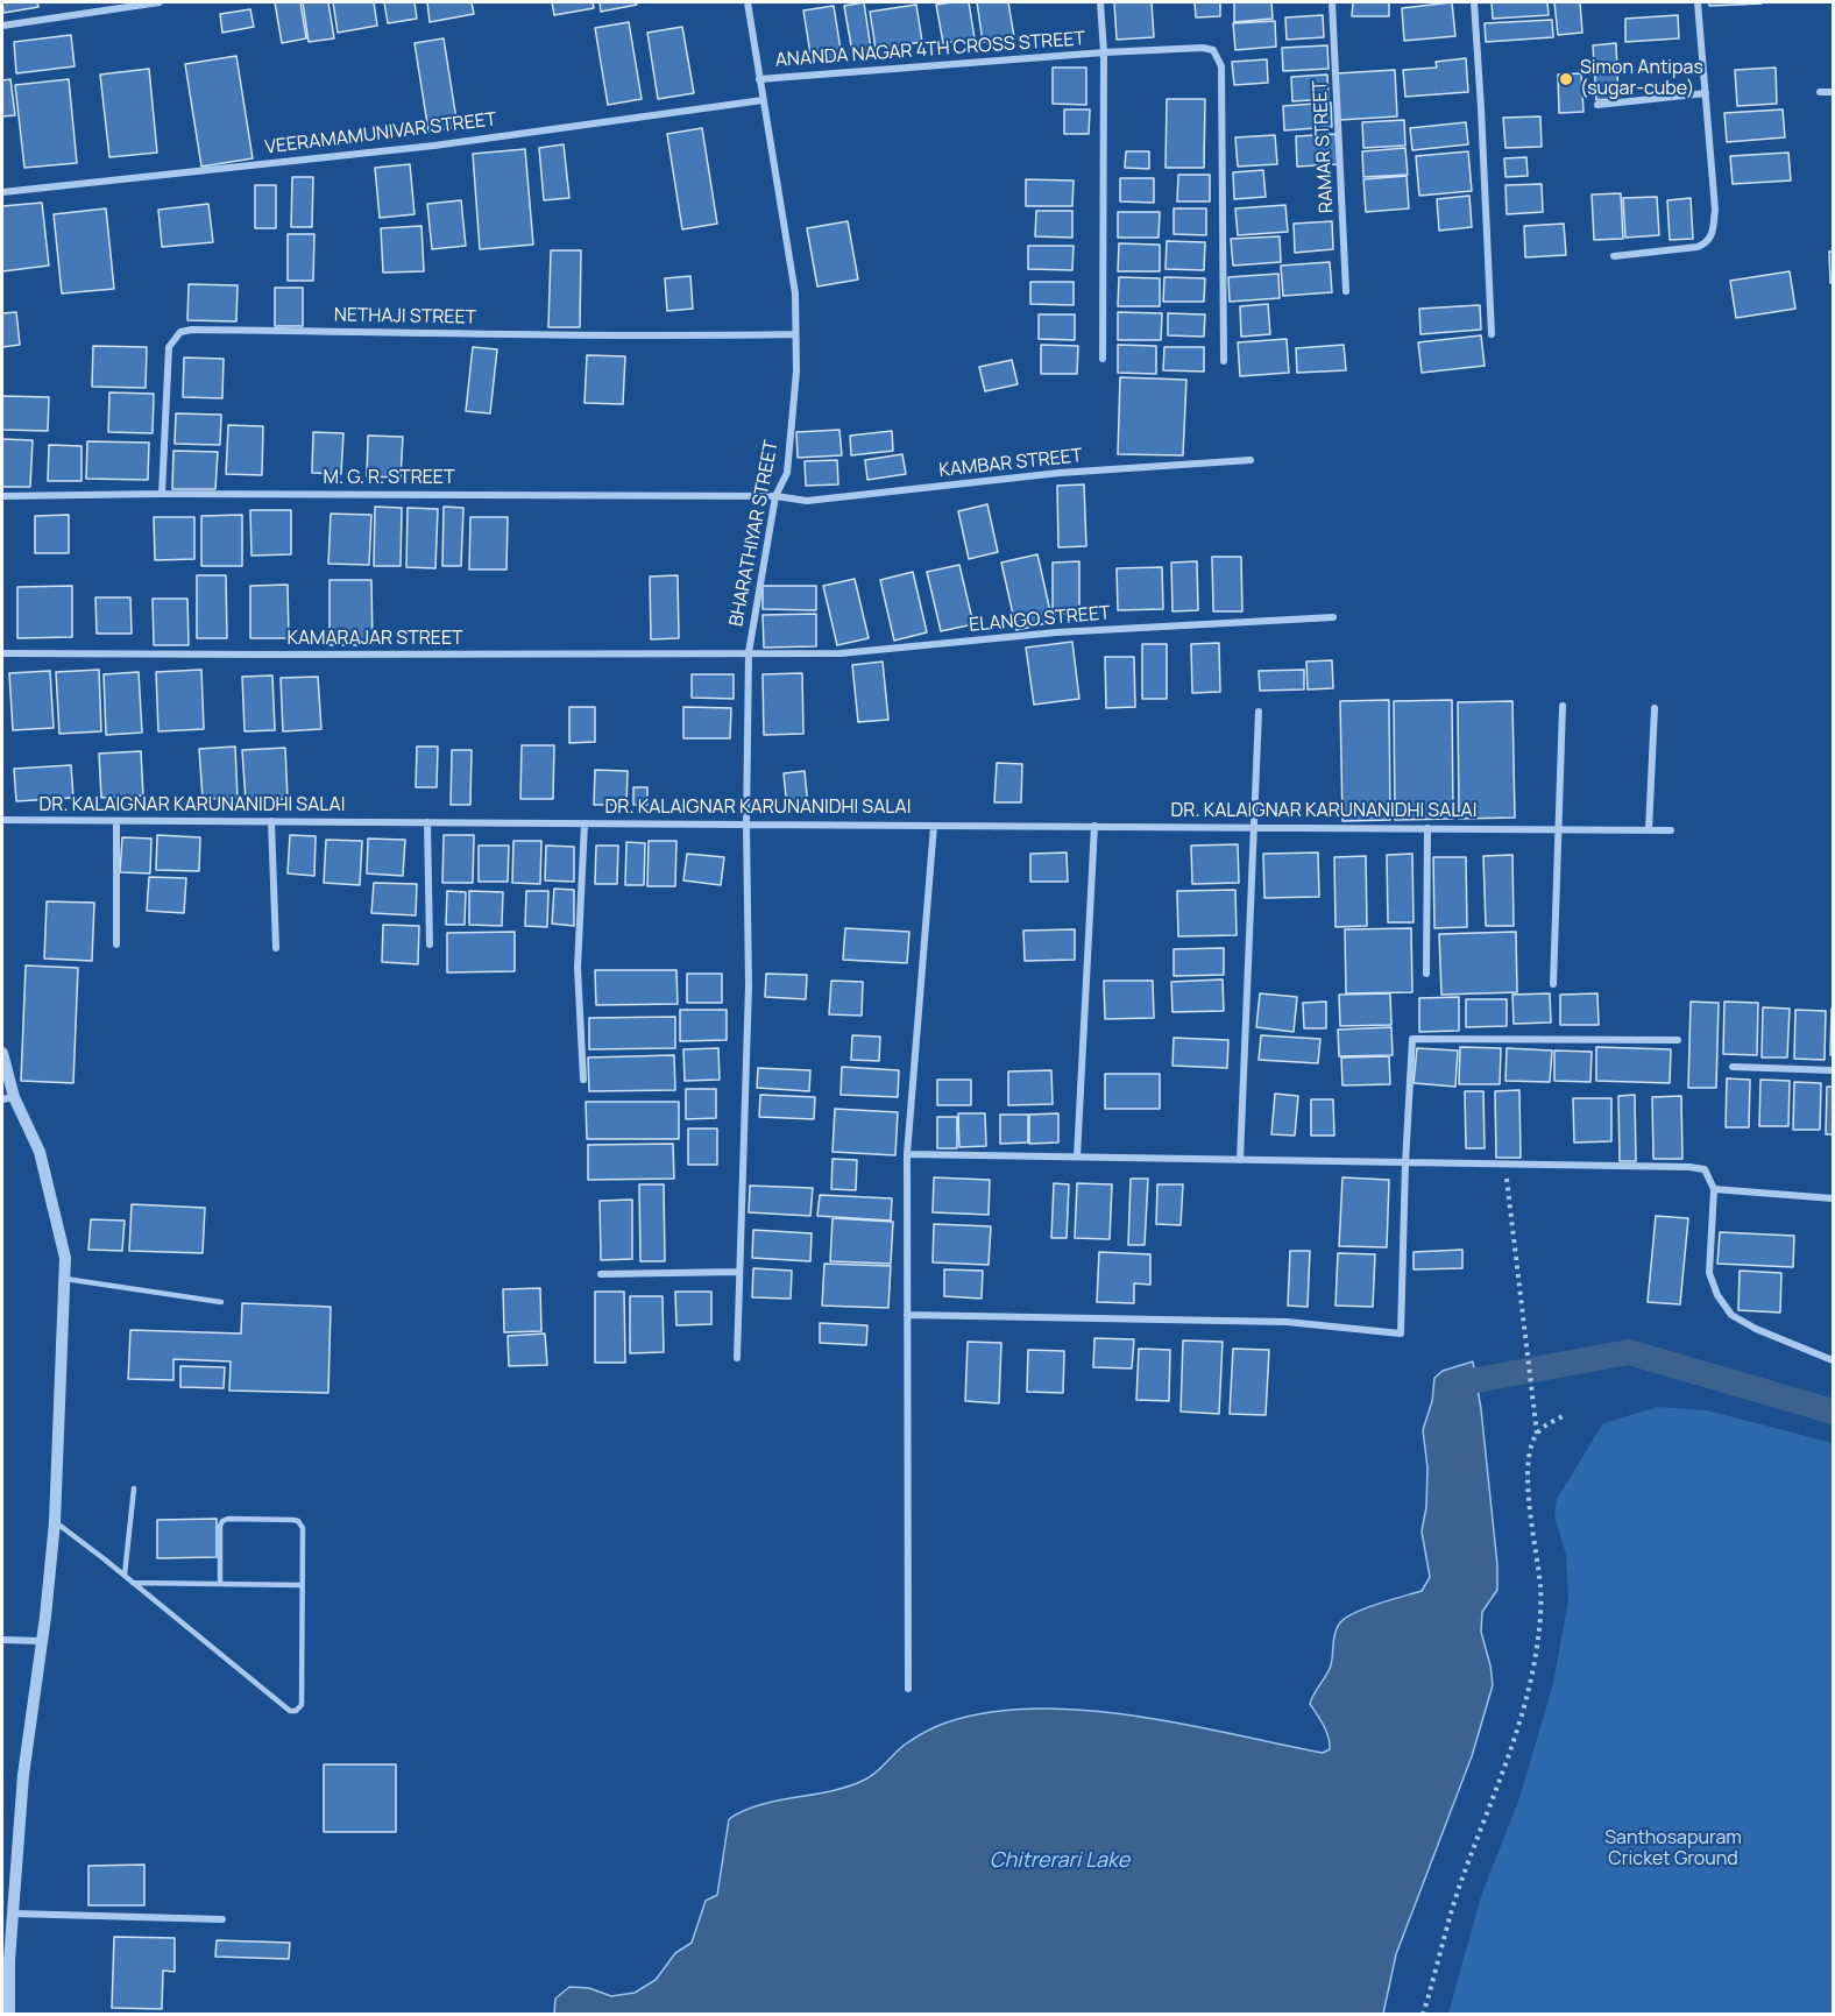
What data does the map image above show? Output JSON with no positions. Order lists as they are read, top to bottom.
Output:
{
  "streets": {
    "street": [
      "ANANDA NAGAR 4TH CROSS STREET",
      "VEERAMAMUNIVAR STREET",
      "RAMAR STREET",
      "NETHAJI STREET",
      "KAMBAR STREET",
      "M. G. R. STREET",
      "BHARATHIYAR STREET",
      "ELANGO STREET",
      "KAMARAJAR STREET",
      "DR. KALAIGNAR KARUNANIDHI SALAI"
    ]
  },
  "crossings": [
    ["ANANDA NAGAR 4TH CROSS STREET", "BHARATHIYAR STREET"],
    ["VEERAMAMUNIVAR STREET", "BHARATHIYAR STREET"],
    ["NETHAJI STREET", "M. G. R. STREET"],
    ["NETHAJI STREET", "BHARATHIYAR STREET"],
    ["KAMBAR STREET", "M. G. R. STREET"],
    ["KAMBAR STREET", "BHARATHIYAR STREET"],
    ["M. G. R. STREET", "BHARATHIYAR STREET"],
    ["BHARATHIYAR STREET", "ELANGO STREET"],
    ["BHARATHIYAR STREET", "KAMARAJAR STREET"],
    ["BHARATHIYAR STREET", "DR. KALAIGNAR KARUNANIDHI SALAI"],
    ["ELANGO STREET", "KAMARAJAR STREET"]
  ],
  "water": ["Chitrerari Lake"],
  "parks": ["Santhosapuram Cricket Ground"],
  "places": ["Simon Antipas (sugar-cube)"]
}
